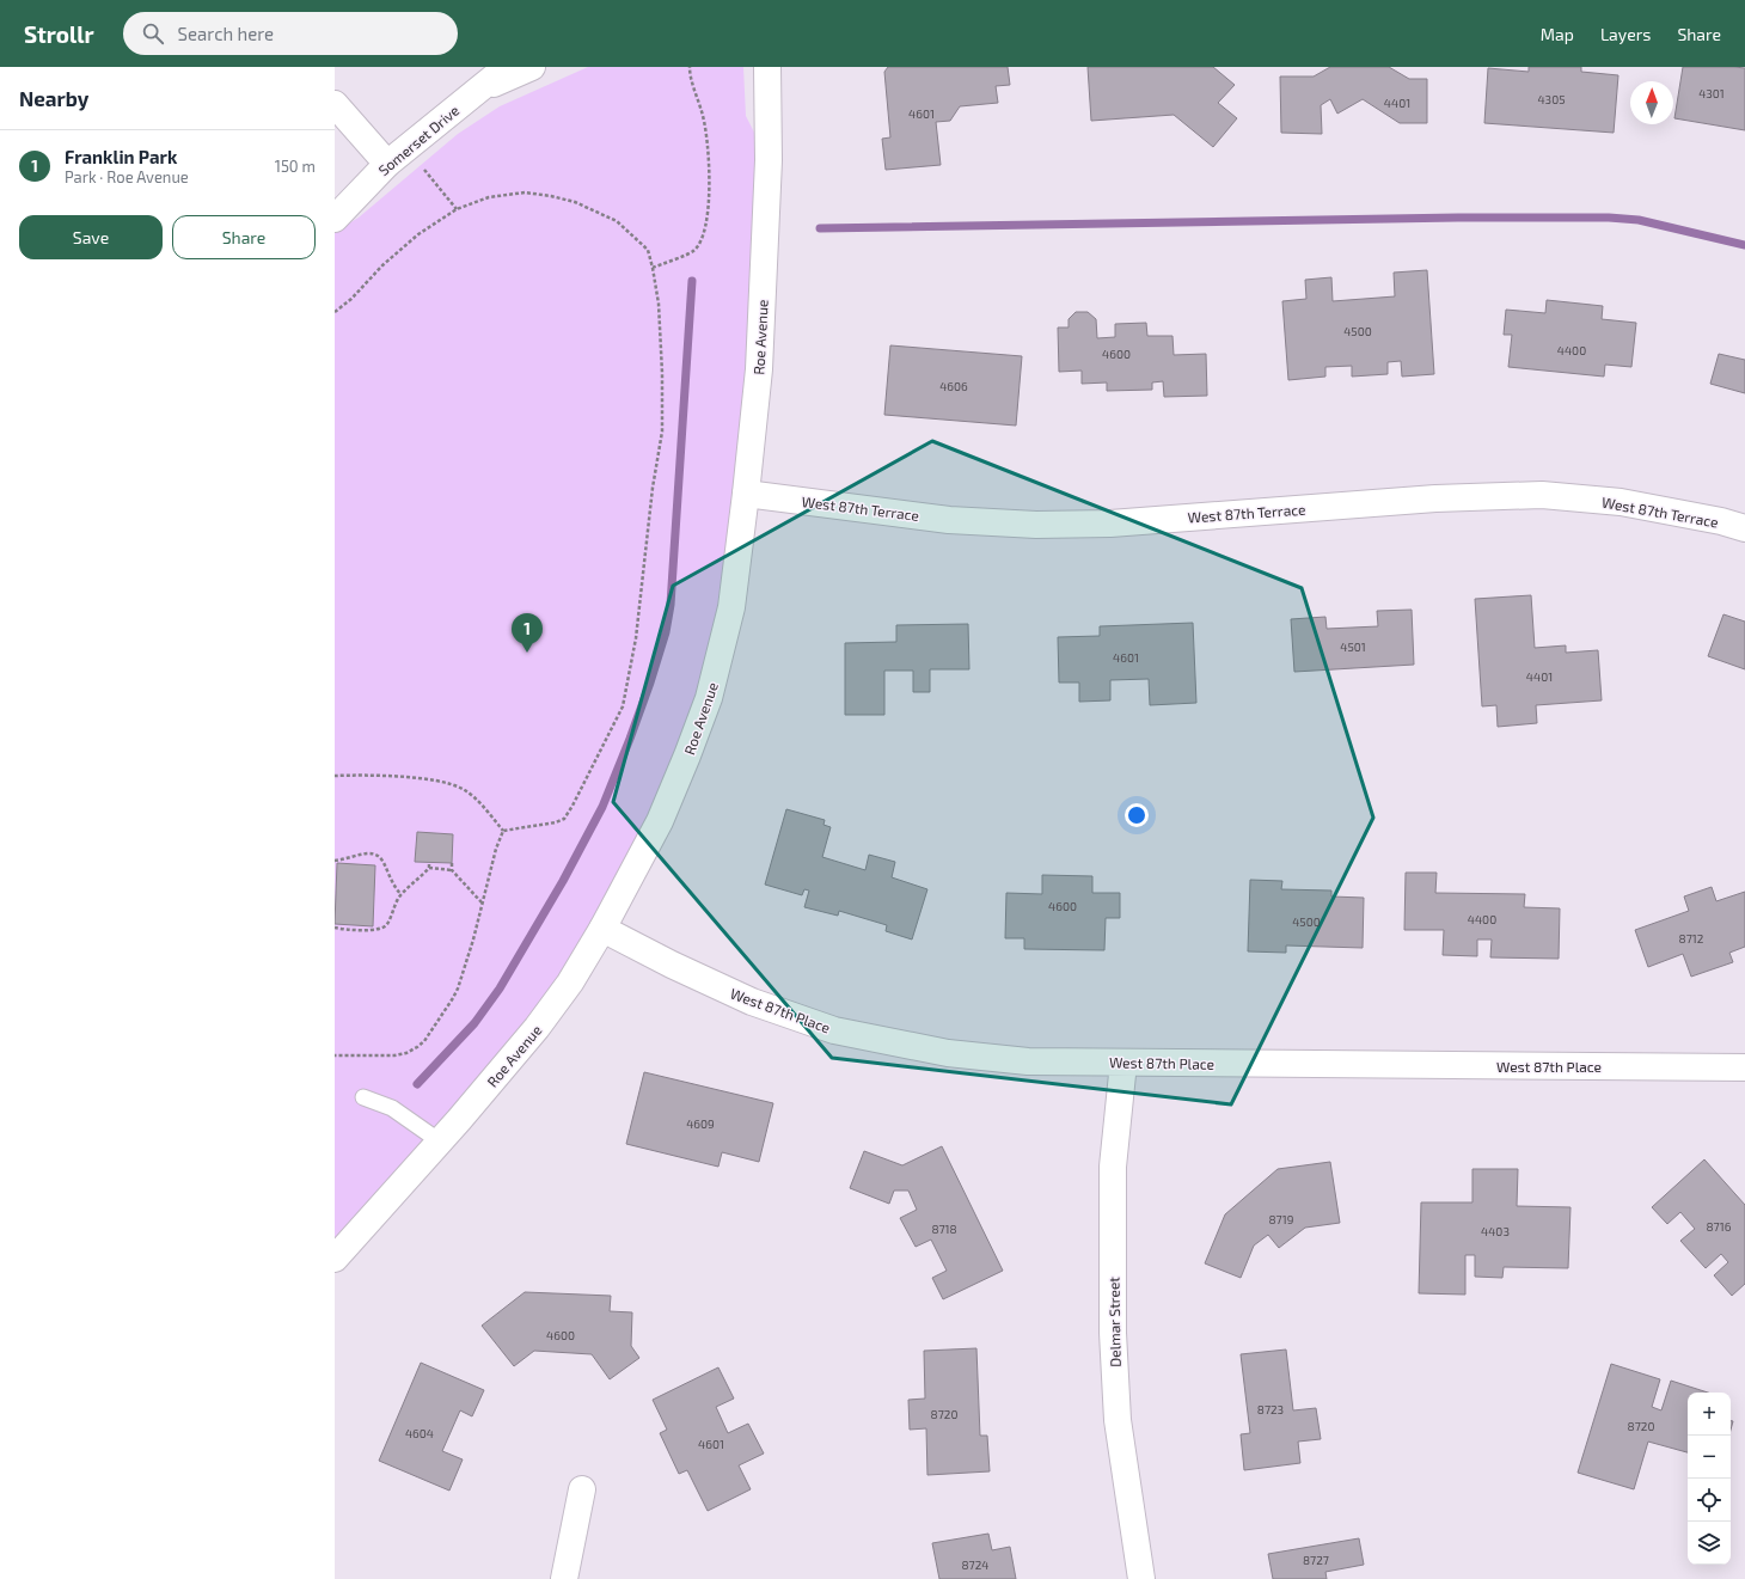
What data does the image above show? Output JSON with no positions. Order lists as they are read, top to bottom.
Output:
{
  "streets": {
    "street": [
      "Somerset Drive",
      "Roe Avenue",
      "West 87th Terrace",
      "West 87th Place",
      "Delmar Street"
    ]
  },
  "crossings": [
    ["Roe Avenue", "West 87th Terrace"],
    ["Roe Avenue", "West 87th Place"],
    ["West 87th Place", "Delmar Street"]
  ],
  "house_numbers": [
    "4301",
    "4305",
    "4401",
    "4601",
    "4500",
    "4400",
    "4600",
    "4606",
    "4501",
    "4601",
    "4401",
    "4600",
    "4400",
    "4500",
    "8712",
    "4609",
    "8719",
    "8716",
    "8718",
    "4403",
    "4600",
    "8723",
    "8720",
    "8720",
    "4604",
    "4601",
    "8727",
    "8724"
  ],
  "north": "top",
  "page": {
    "header": "Strollr",
    "search": "Search here",
    "nav": ["Map", "Layers", "Share"],
    "heading": "Nearby",
    "list": [
      {
        "mark": "1",
        "name": "Franklin Park",
        "note": "Park · Roe Avenue",
        "value": "150 m"
      }
    ],
    "buttons": ["Save", "Share"],
    "pins": "1",
    "map_buttons": ["+", "−"]
  }
}
